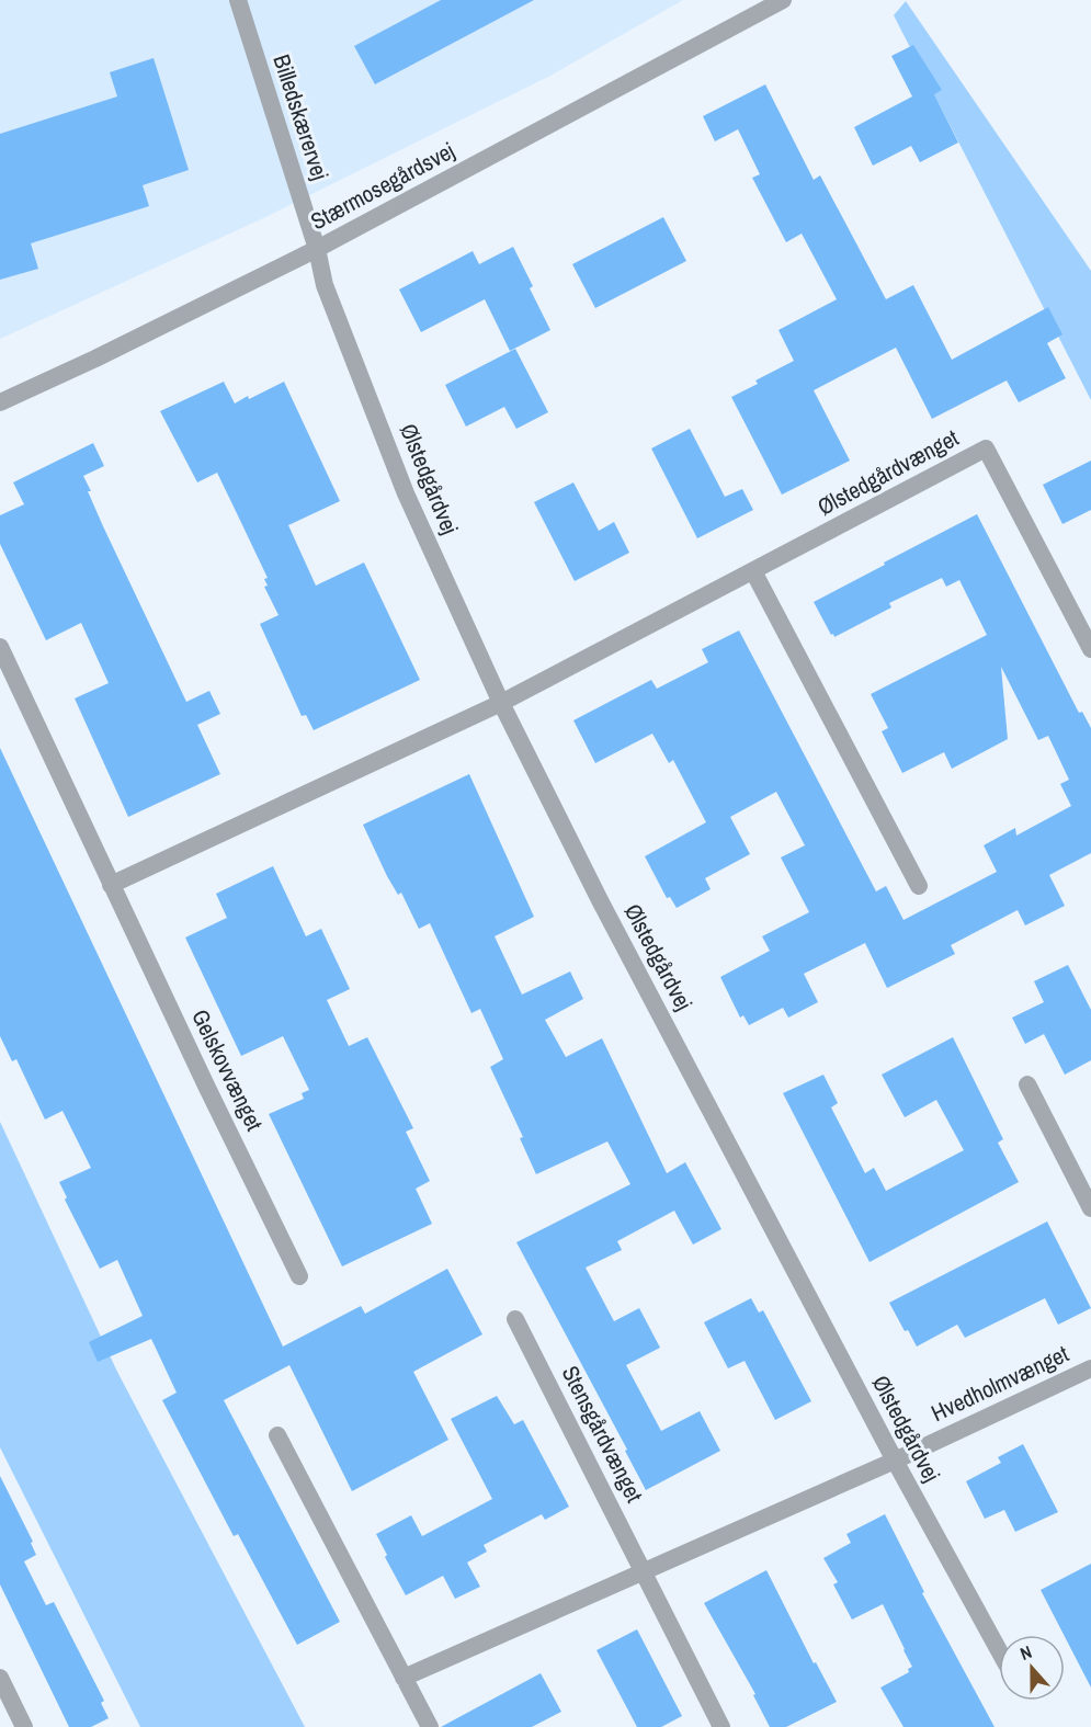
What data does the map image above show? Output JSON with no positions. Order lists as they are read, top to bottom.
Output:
{
  "streets": {
    "street": [
      "Billedskærervej",
      "Stærmosegårdsvej",
      "Ølstedgårdvænget",
      "Ølstedgårdvej",
      "Gelskovvænget",
      "Hvedholmvænget",
      "Stensgårdvænget"
    ]
  },
  "crossings": [
    ["Billedskærervej", "Stærmosegårdsvej"],
    ["Billedskærervej", "Ølstedgårdvej"],
    ["Stærmosegårdsvej", "Ølstedgårdvej"],
    ["Ølstedgårdvænget", "Ølstedgårdvej"],
    ["Ølstedgårdvej", "Hvedholmvænget"]
  ],
  "north": "top"
}
